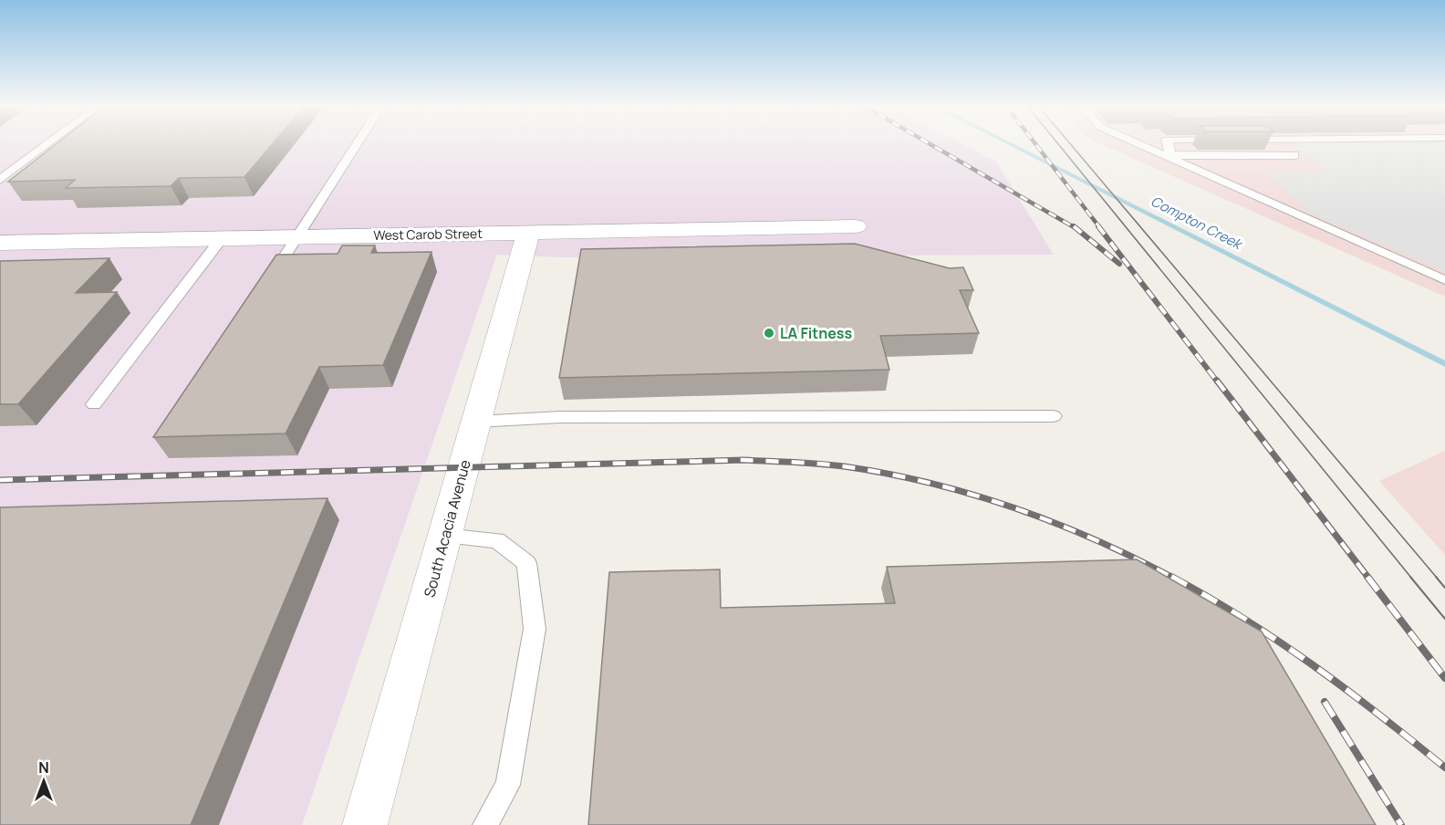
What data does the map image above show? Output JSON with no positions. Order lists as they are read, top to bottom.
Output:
{
  "streets": {
    "street": ["West Carob Street", "South Acacia Avenue"]
  },
  "crossings": [
    ["West Carob Street", "South Acacia Avenue"]
  ],
  "water": ["Compton Creek"],
  "places": ["LA Fitness"],
  "north": "top"
}
